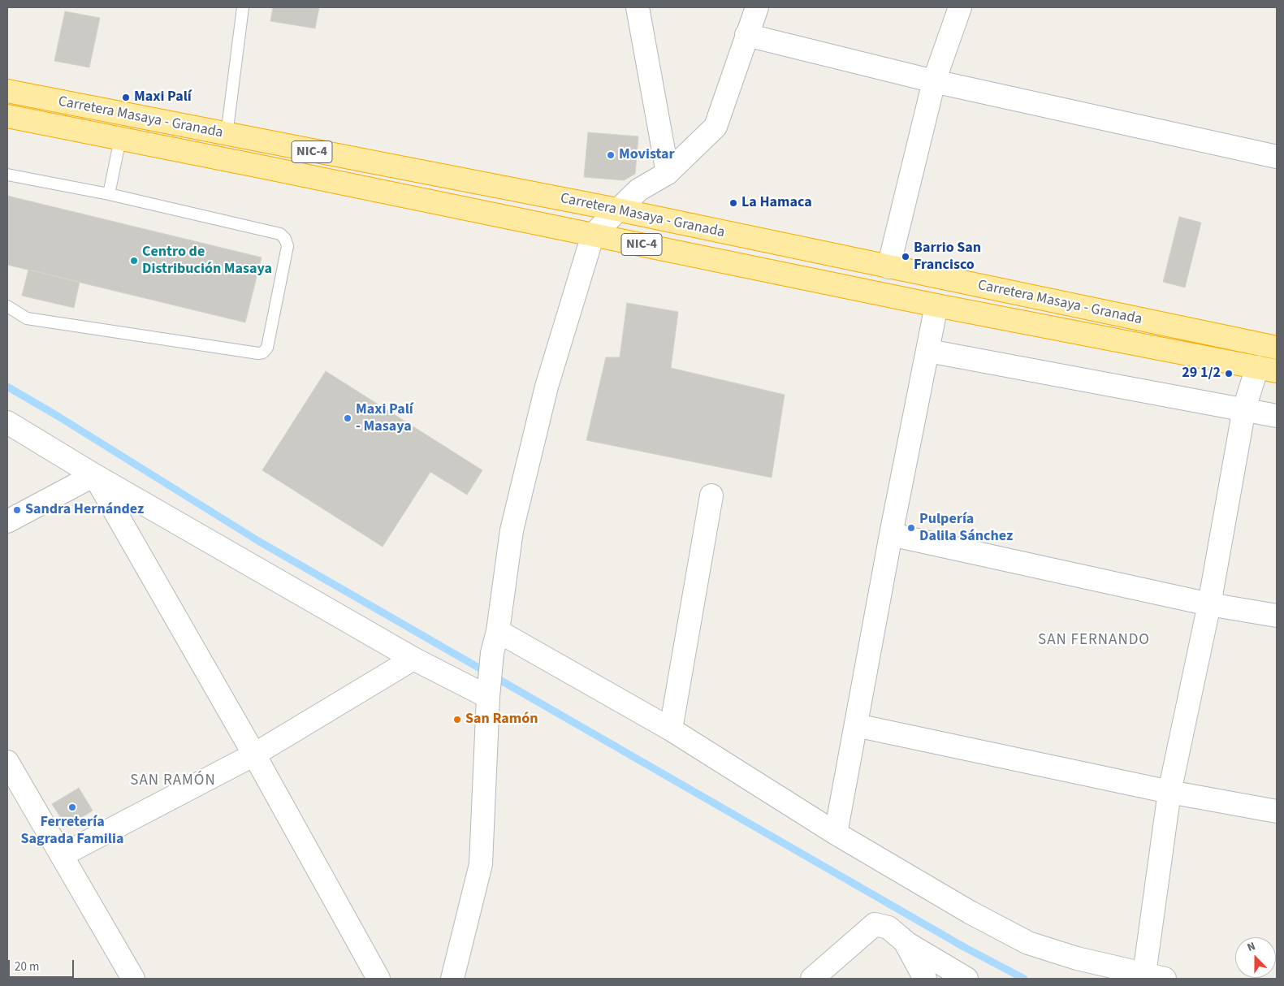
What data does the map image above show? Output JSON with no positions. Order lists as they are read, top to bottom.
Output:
{
  "streets": {
    "highway": ["Carretera Masaya - Granada", "NIC-4"]
  },
  "districts": ["SAN FERNANDO", "SAN RAMÓN"],
  "places": [
    "Maxi Palí",
    "Movistar",
    "La Hamaca",
    "Barrio San Francisco",
    "Centro de Distribución Masaya",
    "29 1/2",
    "Maxi Palí - Masaya",
    "Sandra Hernández",
    "Pulpería Dalila Sánchez",
    "San Ramón",
    "Ferretería Sagrada Familia"
  ],
  "scale_bar": "20 m",
  "north": "top"
}
